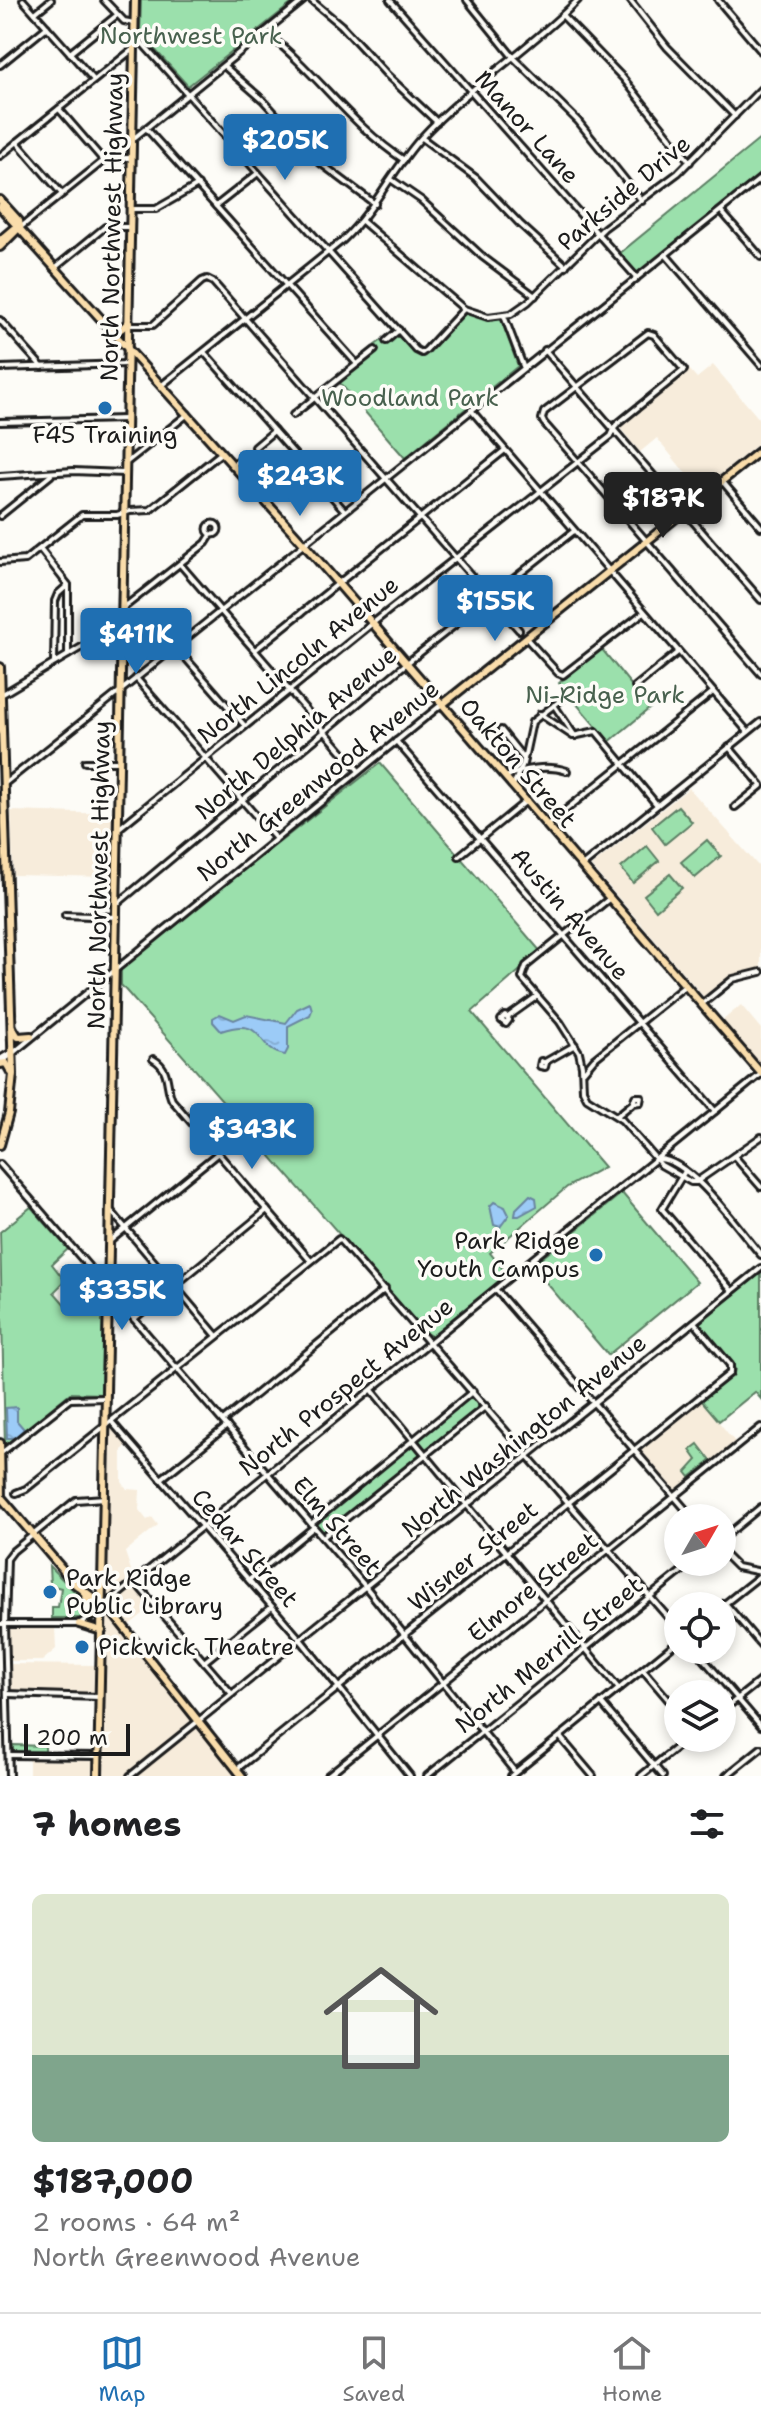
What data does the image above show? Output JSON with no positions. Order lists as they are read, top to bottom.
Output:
{
  "streets": {
    "main road": ["North Northwest Highway", "Oakton Street", "North Greenwood Avenue"],
    "street": [
      "Manor Lane",
      "Parkside Drive",
      "North Lincoln Avenue",
      "North Delphia Avenue",
      "Austin Avenue",
      "North Prospect Avenue",
      "North Washington Avenue",
      "Elm Street",
      "Cedar Street",
      "Wisner Street",
      "Elmore Street",
      "North Merrill Street"
    ]
  },
  "crossings": [
    ["Manor Lane", "Parkside Drive"],
    ["North Northwest Highway", "North Lincoln Avenue"],
    ["North Northwest Highway", "North Delphia Avenue"],
    ["North Northwest Highway", "Oakton Street"],
    ["North Northwest Highway", "North Greenwood Avenue"],
    ["North Northwest Highway", "North Prospect Avenue"],
    ["North Northwest Highway", "Elm Street"],
    ["North Northwest Highway", "Cedar Street"],
    ["North Lincoln Avenue", "Oakton Street"],
    ["North Delphia Avenue", "Oakton Street"],
    ["Oakton Street", "North Greenwood Avenue"],
    ["Oakton Street", "North Prospect Avenue"],
    ["North Greenwood Avenue", "Austin Avenue"],
    ["Austin Avenue", "North Prospect Avenue"],
    ["North Prospect Avenue", "Elm Street"],
    ["North Prospect Avenue", "Cedar Street"],
    ["North Washington Avenue", "Elm Street"],
    ["North Washington Avenue", "Cedar Street"],
    ["North Washington Avenue", "Wisner Street"],
    ["Elm Street", "Wisner Street"],
    ["Elm Street", "Elmore Street"],
    ["Elm Street", "North Merrill Street"],
    ["Cedar Street", "Wisner Street"],
    ["Cedar Street", "Elmore Street"]
  ],
  "parks": ["Northwest Park", "Woodland Park", "Ni-Ridge Park"],
  "places": [
    "F45 Training",
    "Park Ridge Youth Campus",
    "Park Ridge Public Library",
    "Pickwick Theatre"
  ],
  "scale_bar": "200 m",
  "north": "top right",
  "page": {
    "price": [
      "$205K",
      "$243K",
      "$187K",
      "$155K",
      "$411K",
      "$343K",
      "$335K"
    ],
    "scale": "200 m",
    "heading": "7 homes",
    "list": [
      {
        "name": "$187,000",
        "note": "2 rooms · 64 m² · North Greenwood Avenue"
      }
    ],
    "tabs": ["Map", "Saved", "Home"]
  }
}
